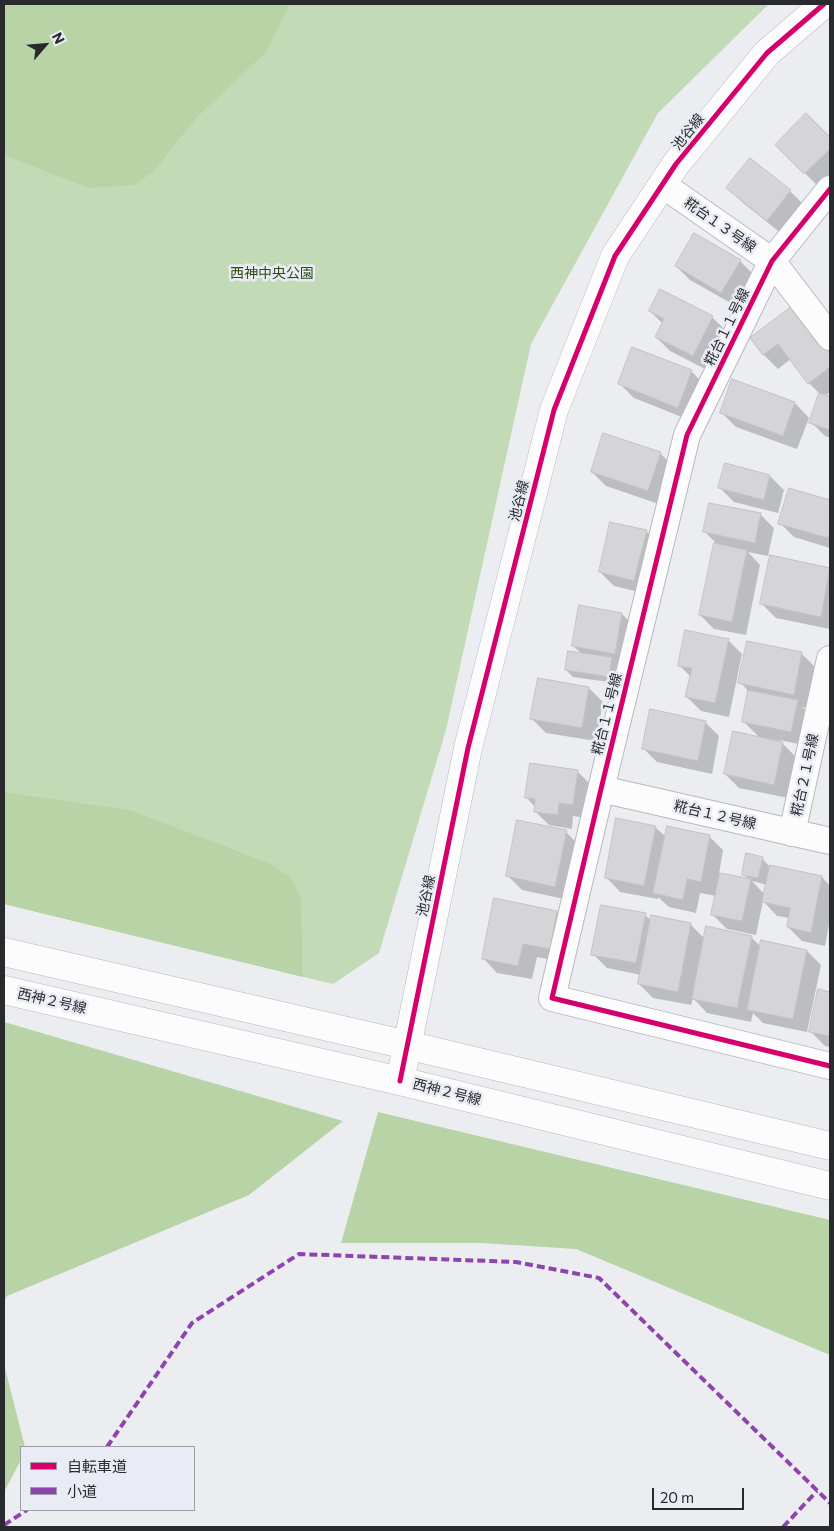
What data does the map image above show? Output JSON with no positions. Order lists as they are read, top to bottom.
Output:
{
  "streets": {
    "street": [
      "池谷線",
      "糀台１３号線",
      "糀台１１号線",
      "糀台２１号線",
      "糀台１２号線",
      "西神２号線"
    ]
  },
  "crossings": [
    ["池谷線", "糀台１３号線"],
    ["池谷線", "西神２号線"],
    ["糀台１３号線", "糀台１１号線"],
    ["糀台１１号線", "糀台１２号線"],
    ["糀台２１号線", "糀台１２号線"]
  ],
  "parks": ["西神中央公園"],
  "legend": ["自転車道", "小道"],
  "scale_bar": "20 m",
  "north": "top right"
}
